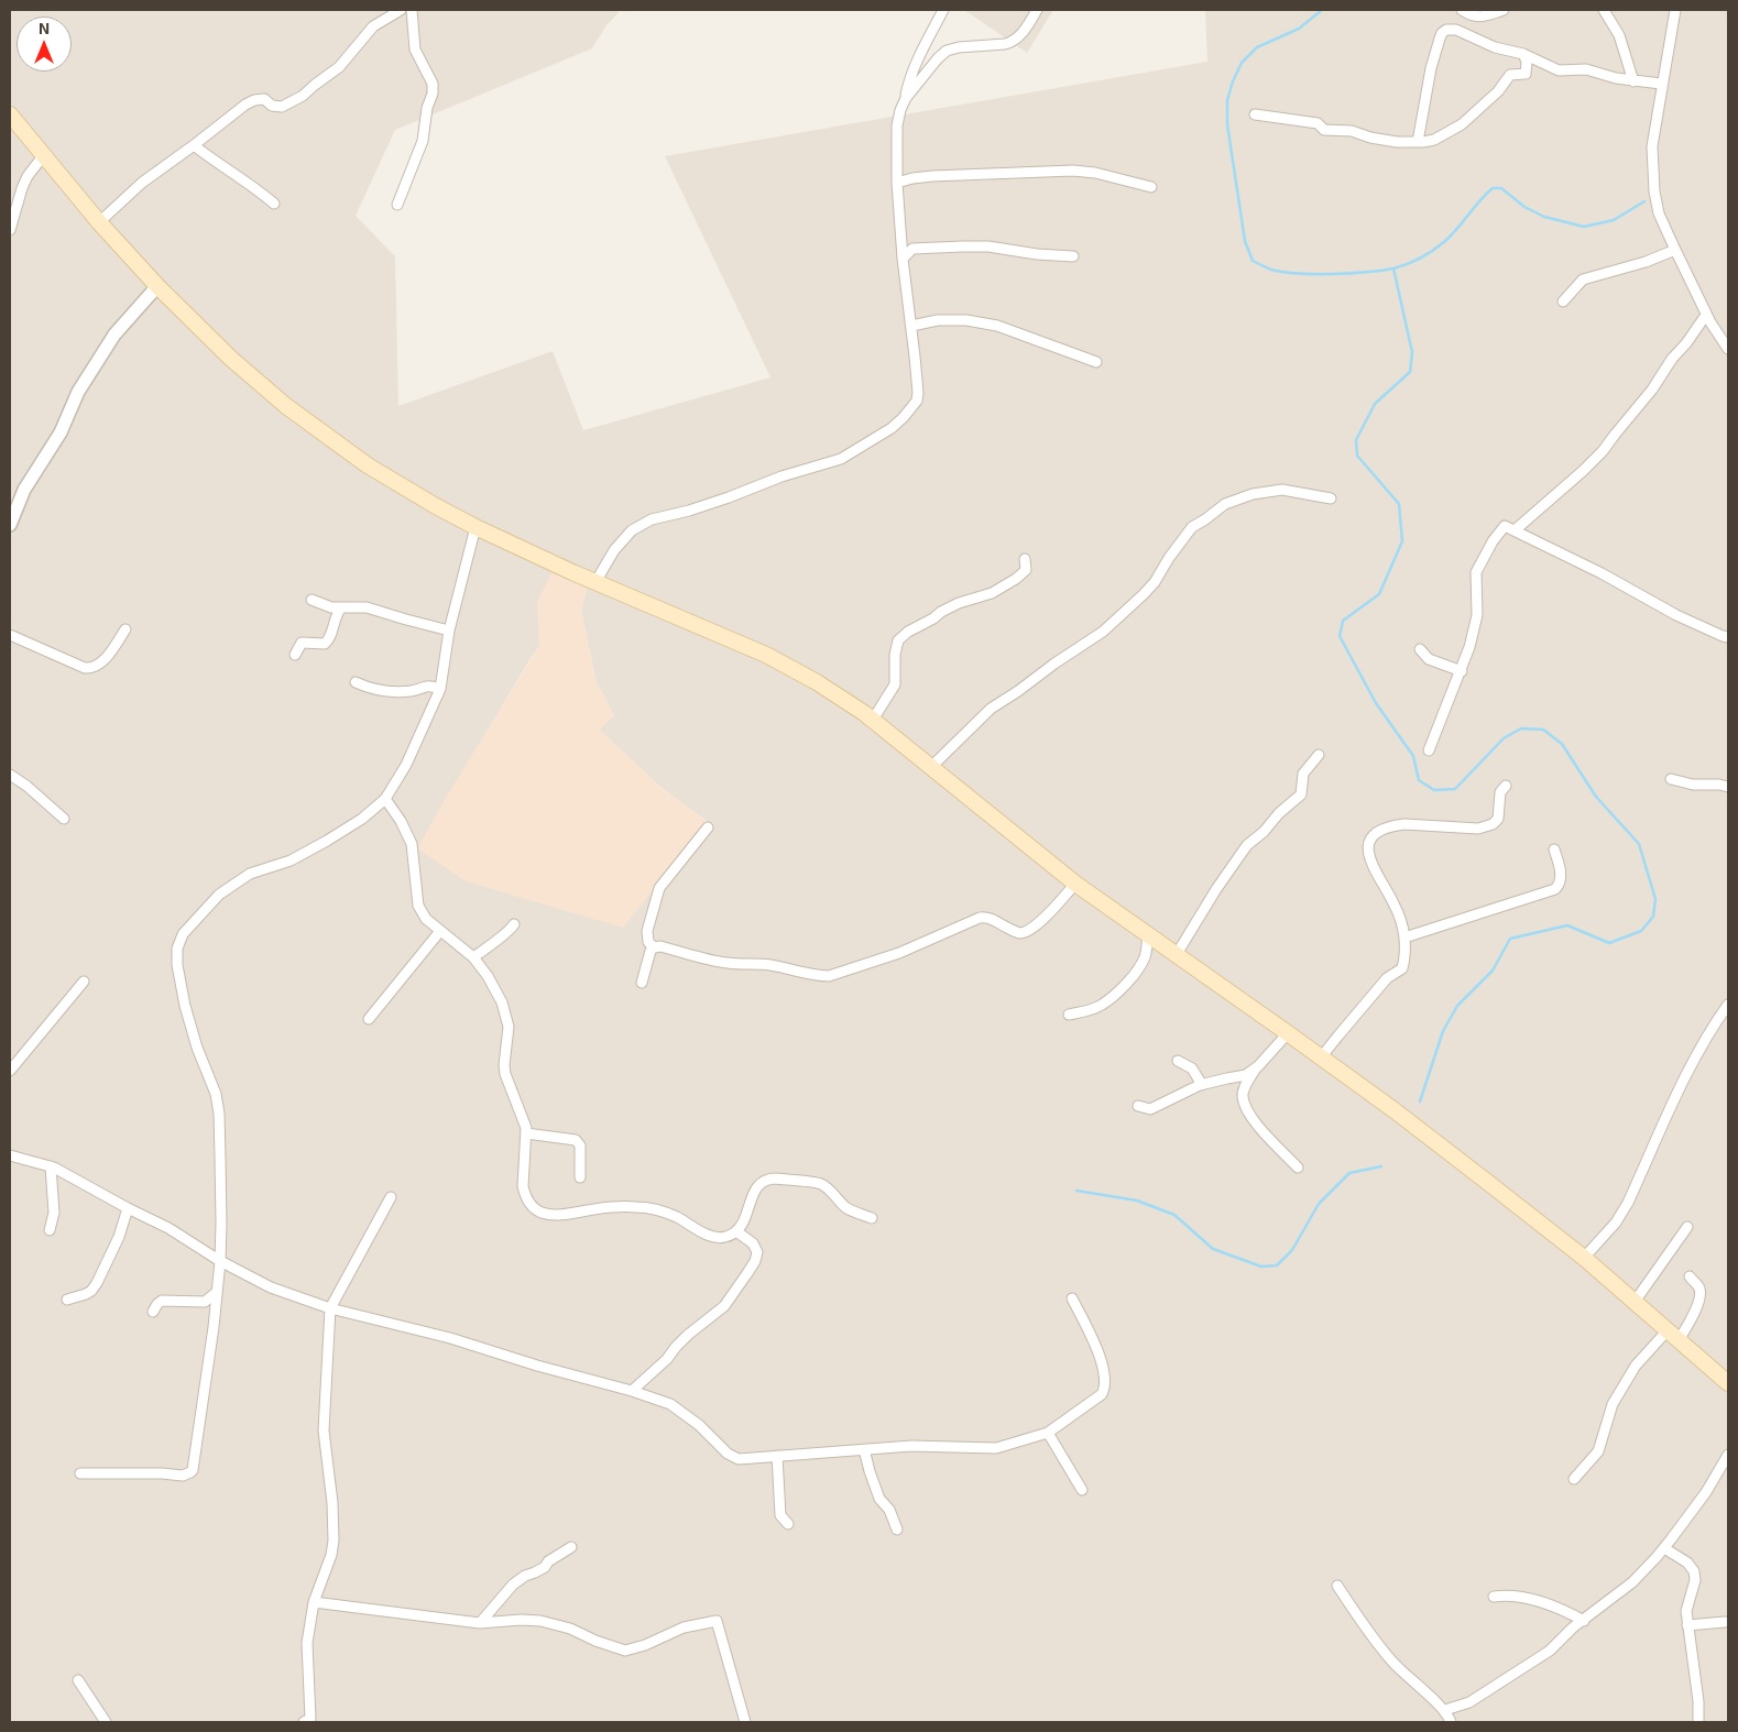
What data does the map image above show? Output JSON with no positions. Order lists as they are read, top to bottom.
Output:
{
  "north": "top"
}
